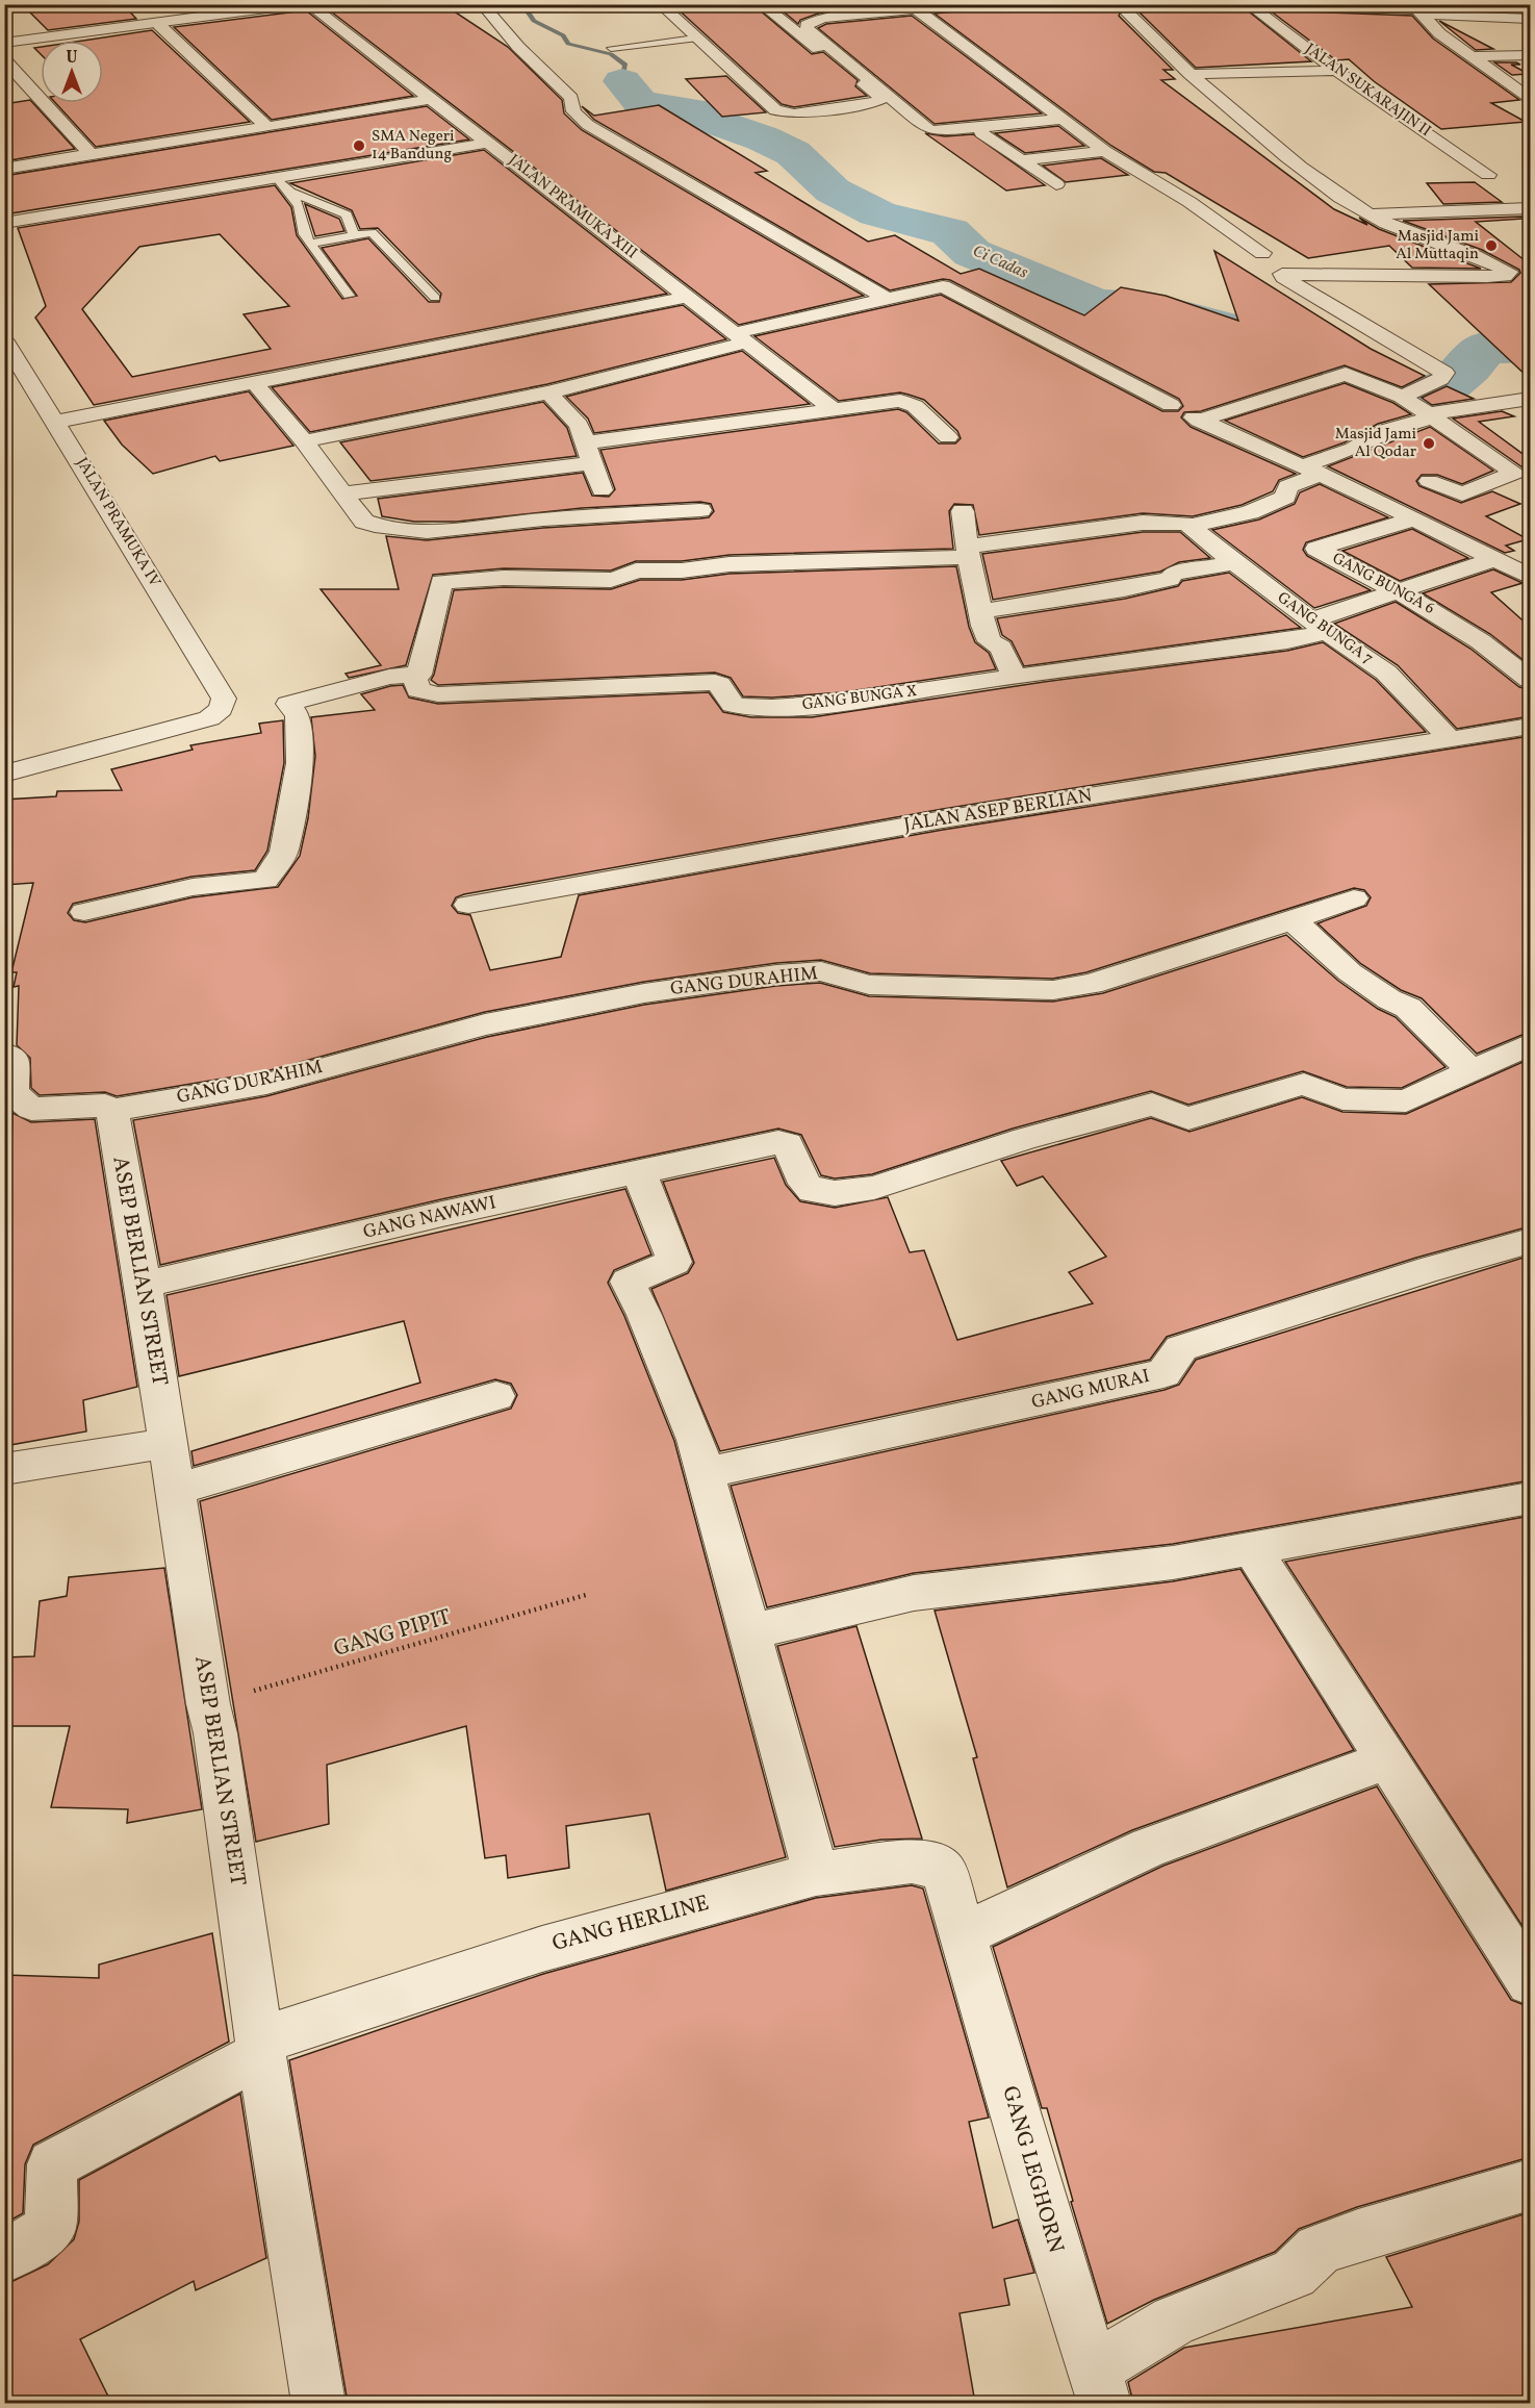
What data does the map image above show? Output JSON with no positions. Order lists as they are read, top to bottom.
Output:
{
  "streets": {
    "street": [
      "JALAN SUKARAJIN II",
      "JALAN PRAMUKA XIII",
      "JALAN PRAMUKA IV",
      "GANG BUNGA 6",
      "GANG BUNGA 7",
      "GANG BUNGA X",
      "JALAN ASEP BERLIAN",
      "GANG DURAHIM",
      "GANG NAWAWI",
      "ASEP BERLIAN STREET",
      "GANG MURAI",
      "GANG HERLINE",
      "GANG LEGHORN"
    ],
    "path": ["GANG PIPIT"]
  },
  "crossings": [
    ["GANG BUNGA 6", "GANG BUNGA X"],
    ["GANG BUNGA 7", "GANG BUNGA X"],
    ["GANG BUNGA 7", "JALAN ASEP BERLIAN"],
    ["GANG DURAHIM", "ASEP BERLIAN STREET"],
    ["GANG NAWAWI", "ASEP BERLIAN STREET"],
    ["ASEP BERLIAN STREET", "GANG PIPIT"],
    ["ASEP BERLIAN STREET", "GANG HERLINE"],
    ["GANG HERLINE", "GANG LEGHORN"]
  ],
  "water": ["Ci Cadas"],
  "places": ["SMA Negeri 14 Bandung", "Masjid Jami Al Muttaqin", "Masjid Jami Al Qodar"],
  "north": "top"
}
